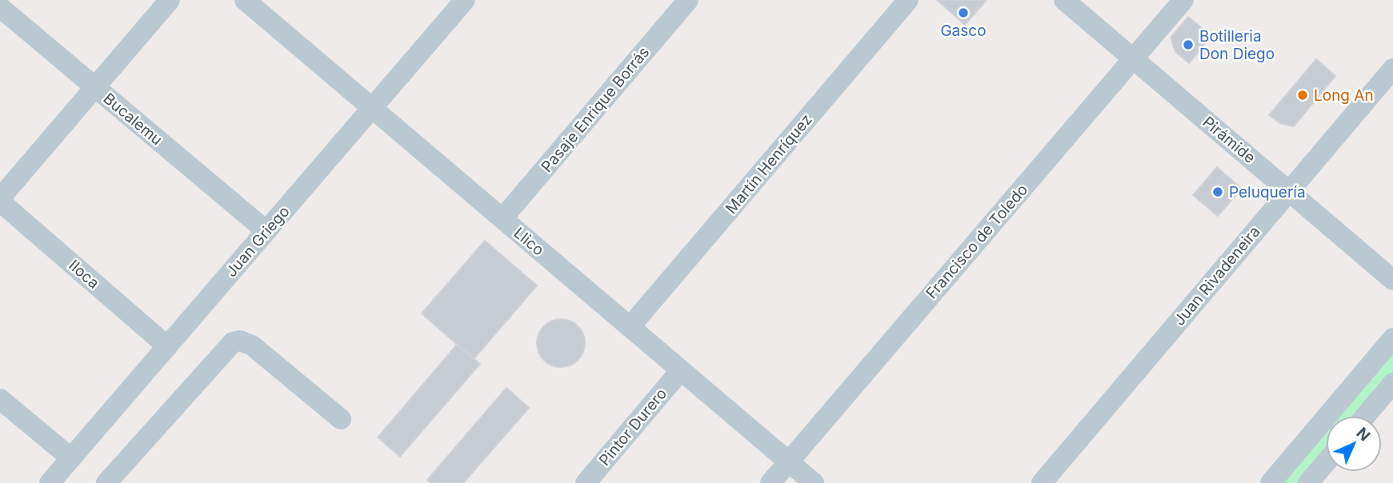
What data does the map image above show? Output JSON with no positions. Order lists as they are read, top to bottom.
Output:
{
  "streets": {
    "street": [
      "Pasaje Enrique Borrás",
      "Bucalemu",
      "Pirámide",
      "Martín Henríquez",
      "Juan Griego",
      "Llico",
      "Francisco de Toledo",
      "Iloca",
      "Juan Rivadeneira",
      "Pintor Durero"
    ]
  },
  "crossings": [
    ["Pasaje Enrique Borrás", "Llico"],
    ["Bucalemu", "Juan Griego"],
    ["Pirámide", "Francisco de Toledo"],
    ["Pirámide", "Juan Rivadeneira"],
    ["Martín Henríquez", "Llico"],
    ["Juan Griego", "Llico"],
    ["Juan Griego", "Iloca"],
    ["Llico", "Francisco de Toledo"],
    ["Llico", "Pintor Durero"]
  ],
  "places": [
    "Gasco",
    "Botilleria Don Diego",
    "Long An",
    "Peluquería"
  ],
  "north": "top right"
}
